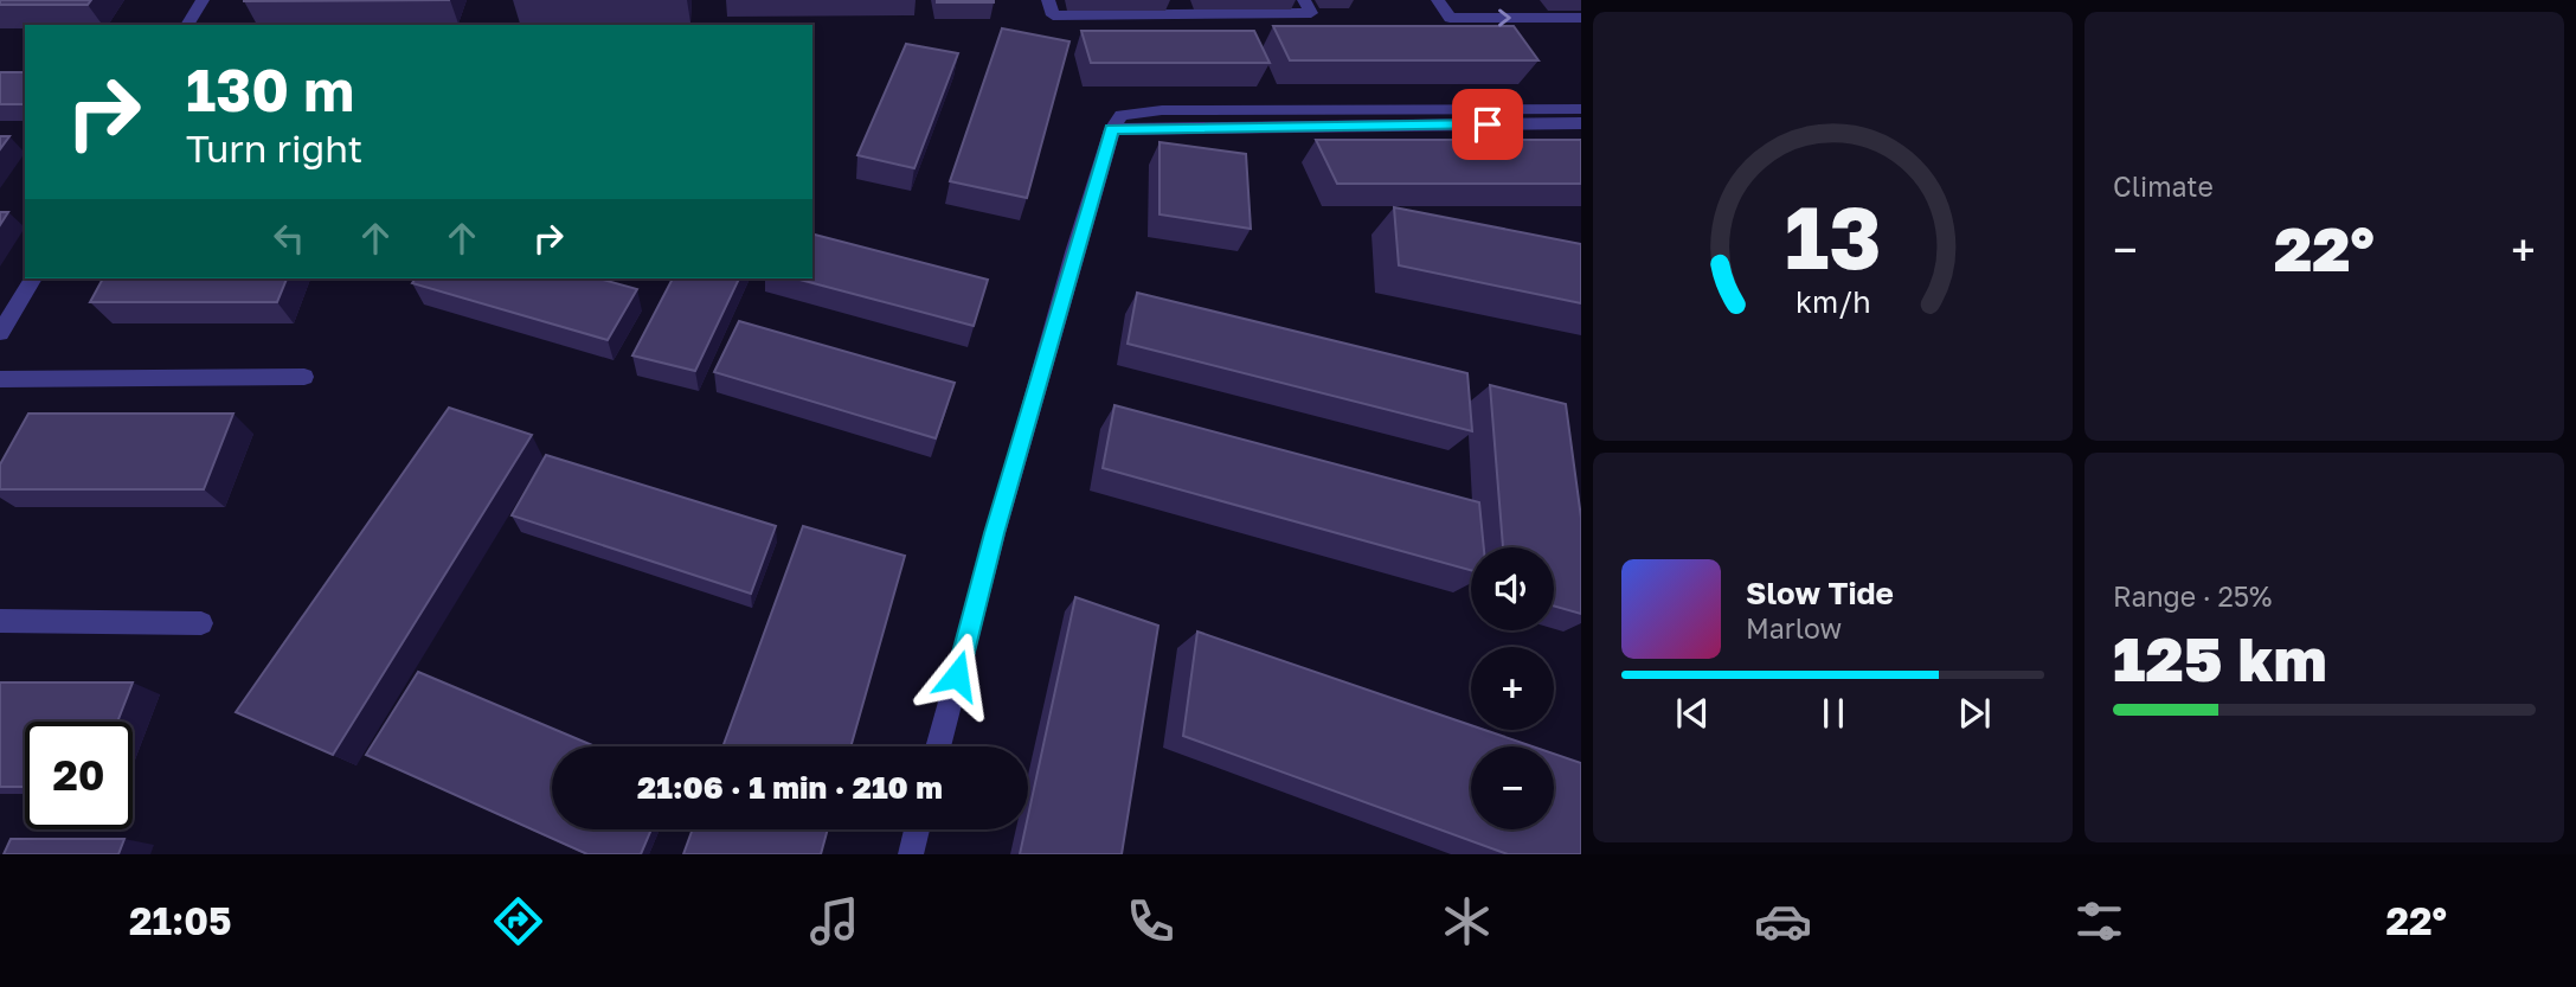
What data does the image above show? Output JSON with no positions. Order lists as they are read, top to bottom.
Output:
{
  "page": {
    "tile": [
      "Climate",
      ["Range · 25%", "125 km"]
    ],
    "turn": ["130 m", "Turn right"],
    "heat": ["−", "22°", "+"],
    "map_buttons": ["+", "−"],
    "song": ["Slow Tide", "Marlow"],
    "limit": "20",
    "trip": "21:06 · 1 min · 210 m",
    "tabs": ["21:05", "22°"],
    "gauge": ["13", "km/h"]
  }
}
